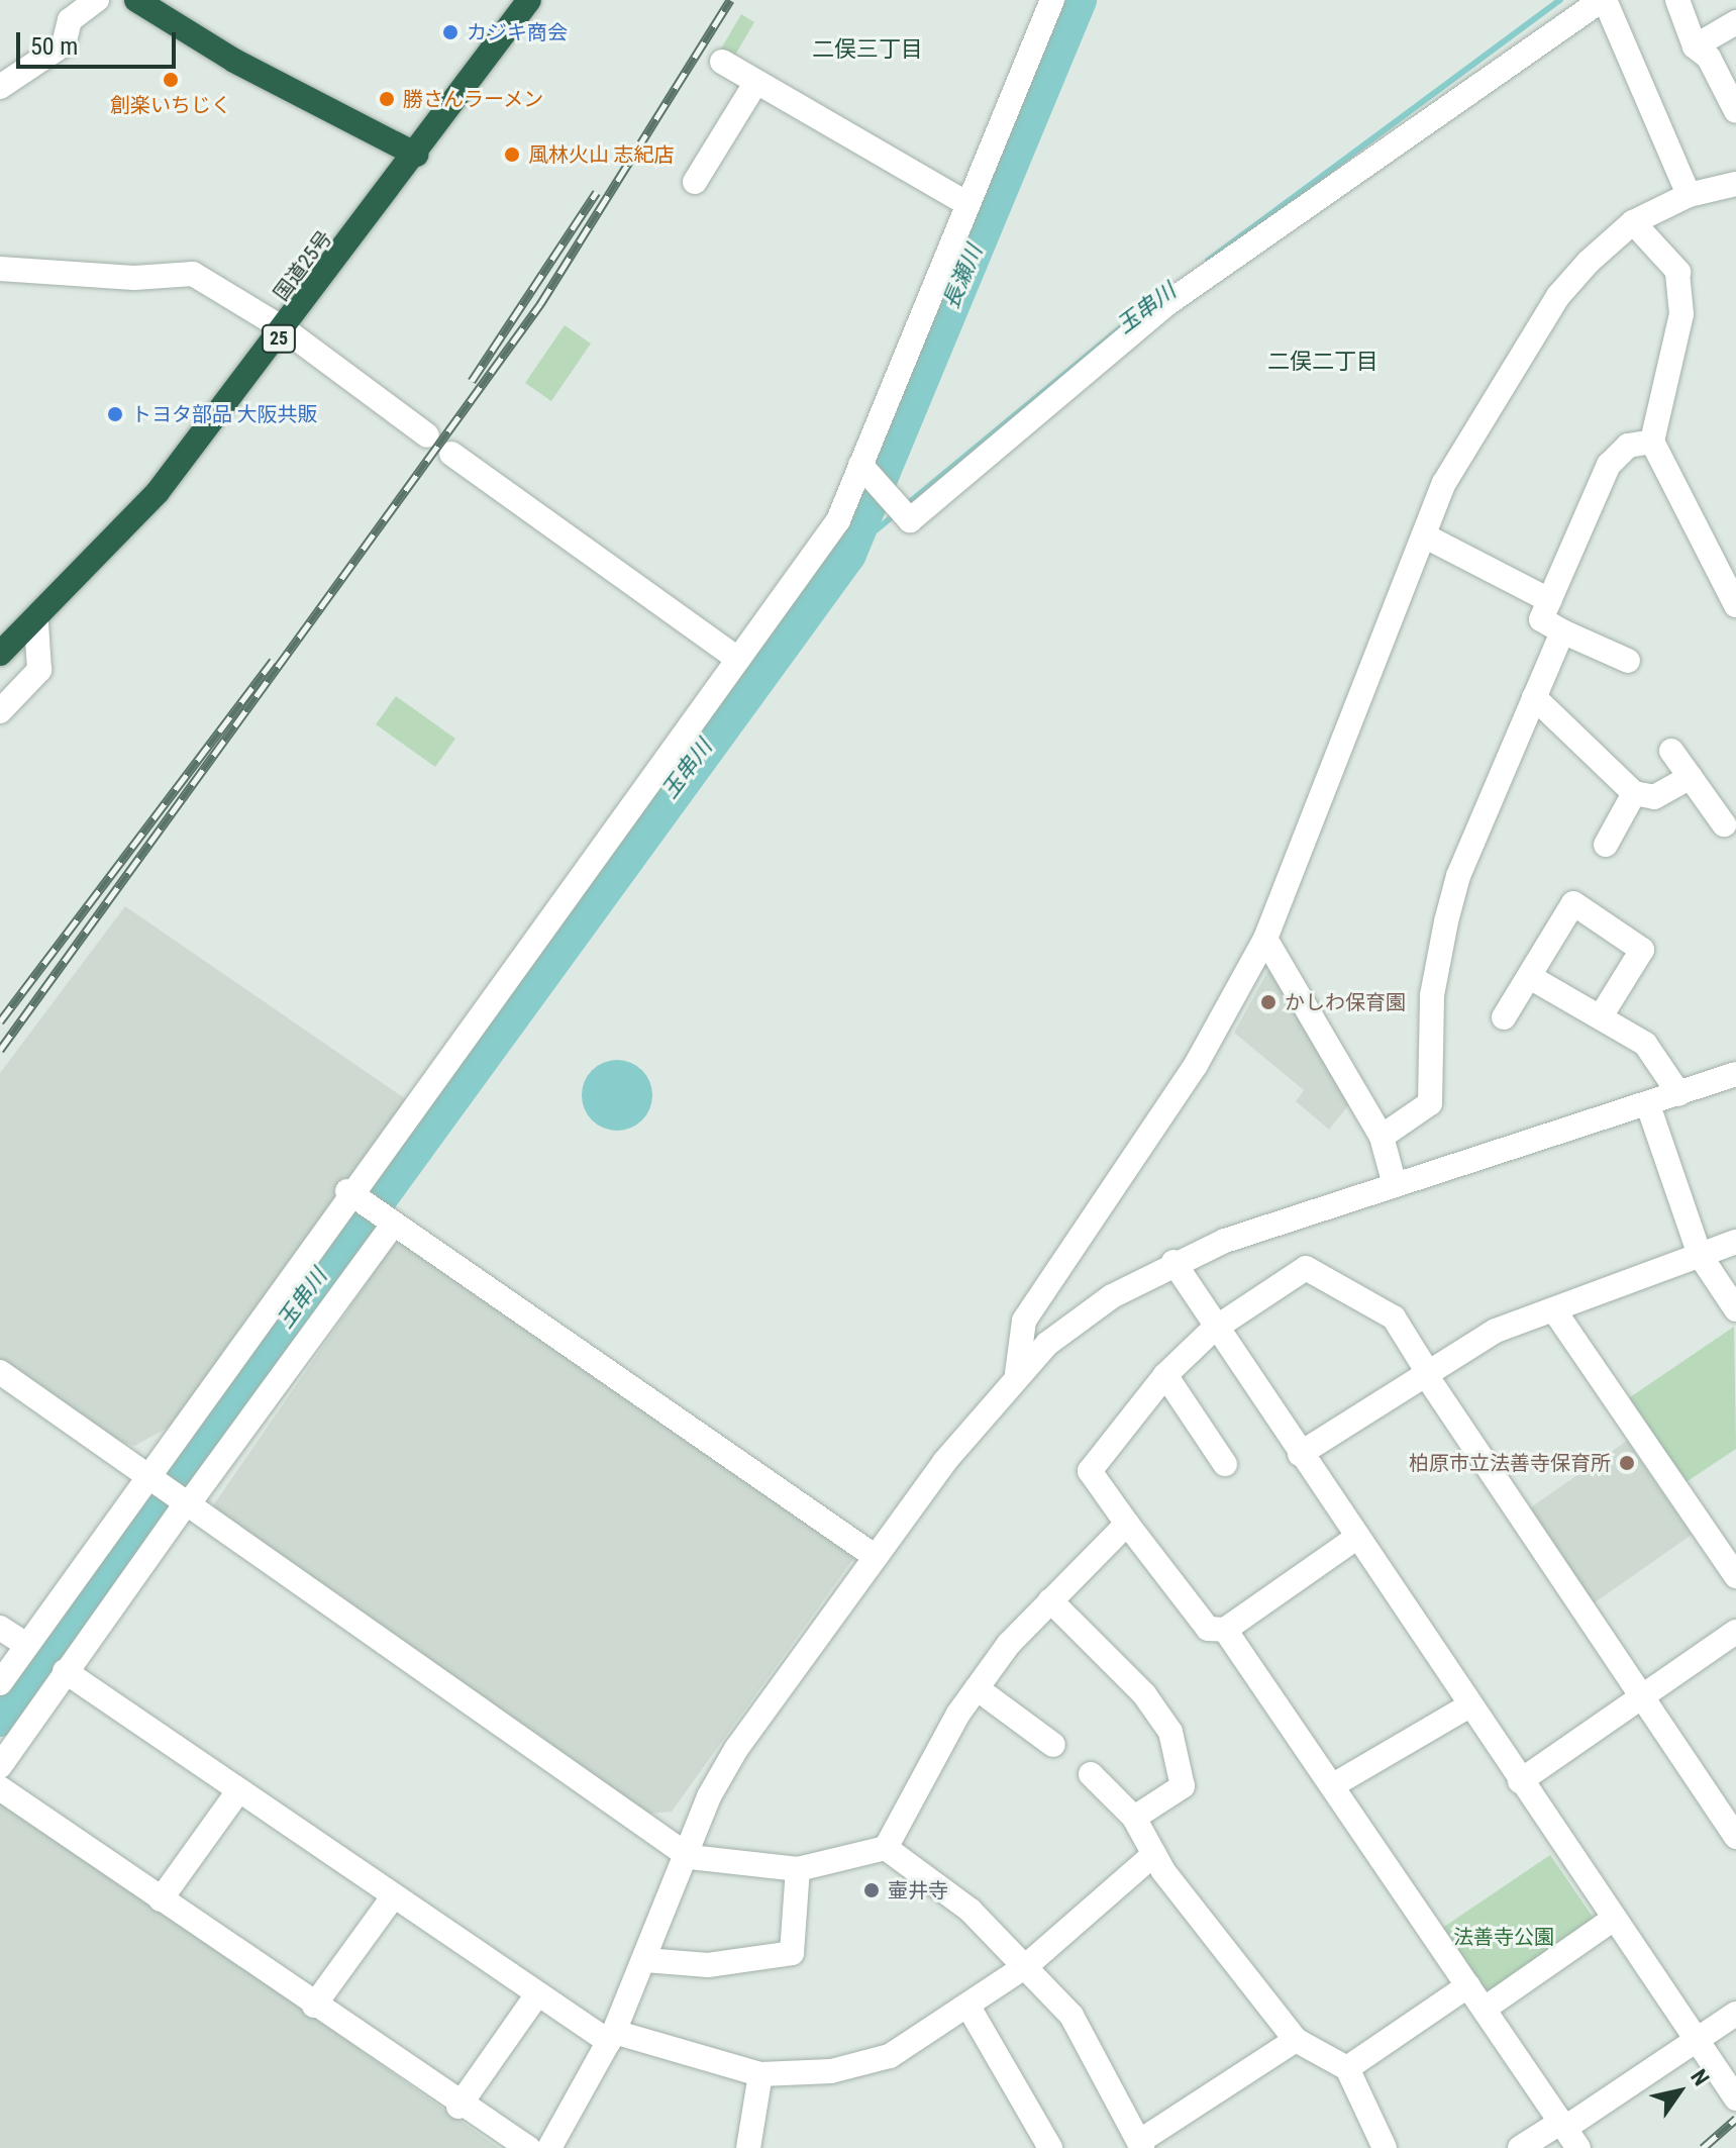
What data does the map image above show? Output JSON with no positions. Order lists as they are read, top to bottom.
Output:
{
  "streets": {
    "highway": ["国道25号", "25"]
  },
  "districts": ["二俣三丁目", "二俣二丁目"],
  "water": ["長瀬川", "玉串川"],
  "parks": ["法善寺公園"],
  "places": [
    "カジキ商会",
    "創楽いちじく",
    "勝さんラーメン",
    "風林火山 志紀店",
    "トヨタ部品 大阪共販",
    "かしわ保育園",
    "柏原市立法善寺保育所",
    "壷井寺"
  ],
  "scale_bar": "50 m",
  "north": "top right"
}
